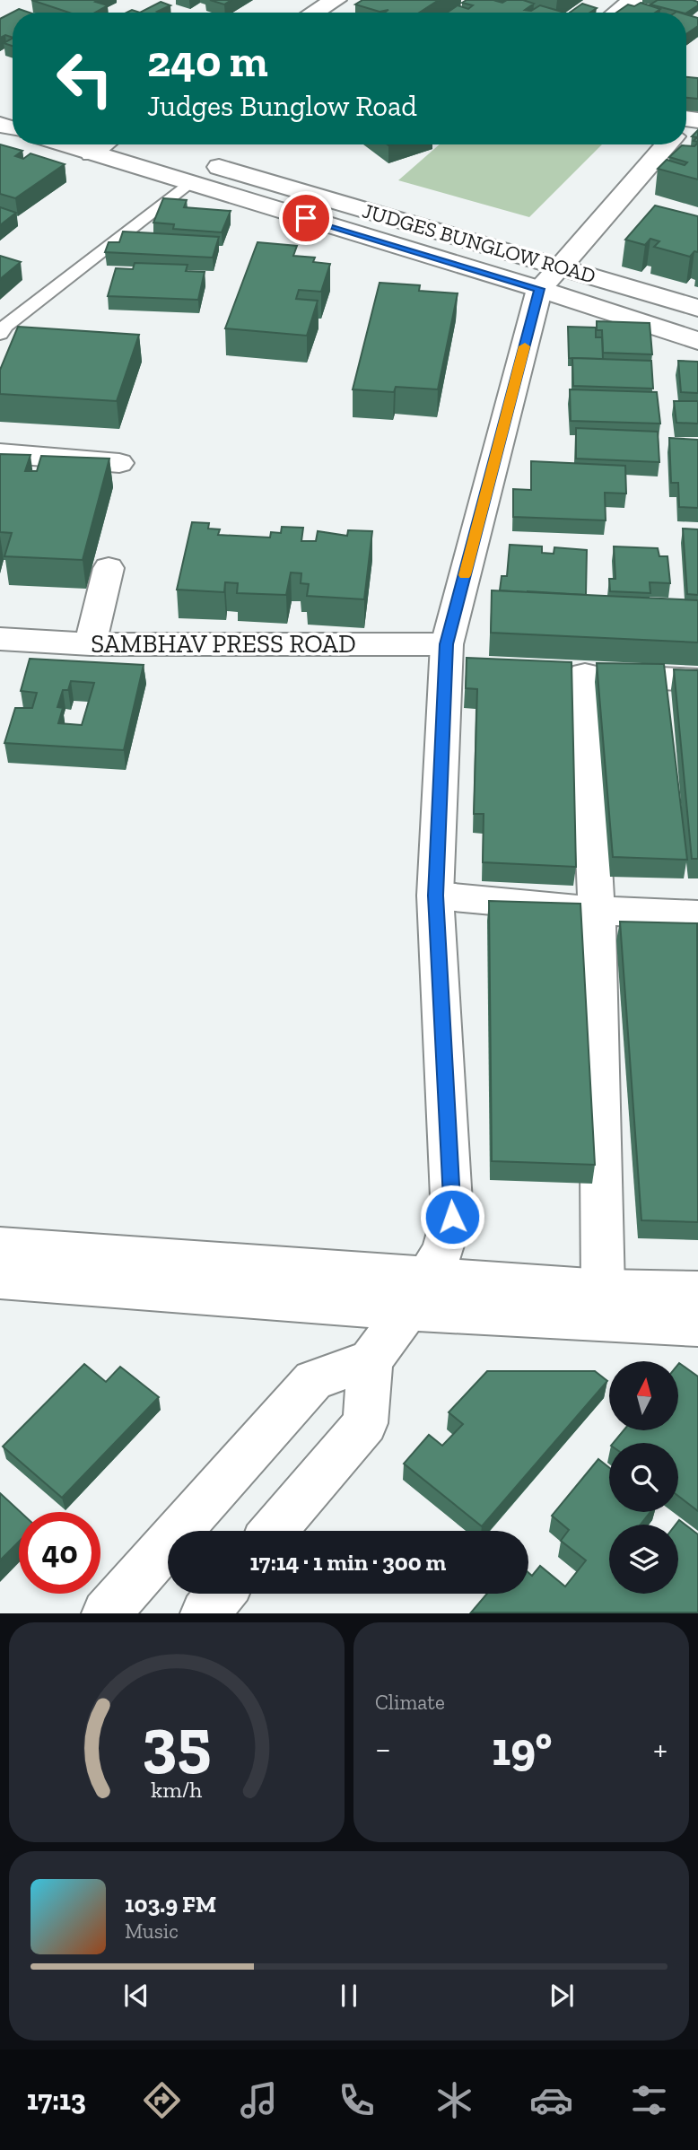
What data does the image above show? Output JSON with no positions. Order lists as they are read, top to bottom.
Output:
{
  "streets": {
    "street": ["JUDGES BUNGLOW ROAD", "SAMBHAV PRESS ROAD"]
  },
  "north": "top",
  "page": {
    "turn": ["240 m", "Judges Bunglow Road"],
    "limit": "40",
    "trip": "17:14 · 1 min · 300 m",
    "tile": "Climate",
    "heat": ["−", "19°", "+"],
    "song": ["103.9 FM", "Music"],
    "tabs": "17:13",
    "gauge": ["35", "km/h"]
  }
}
